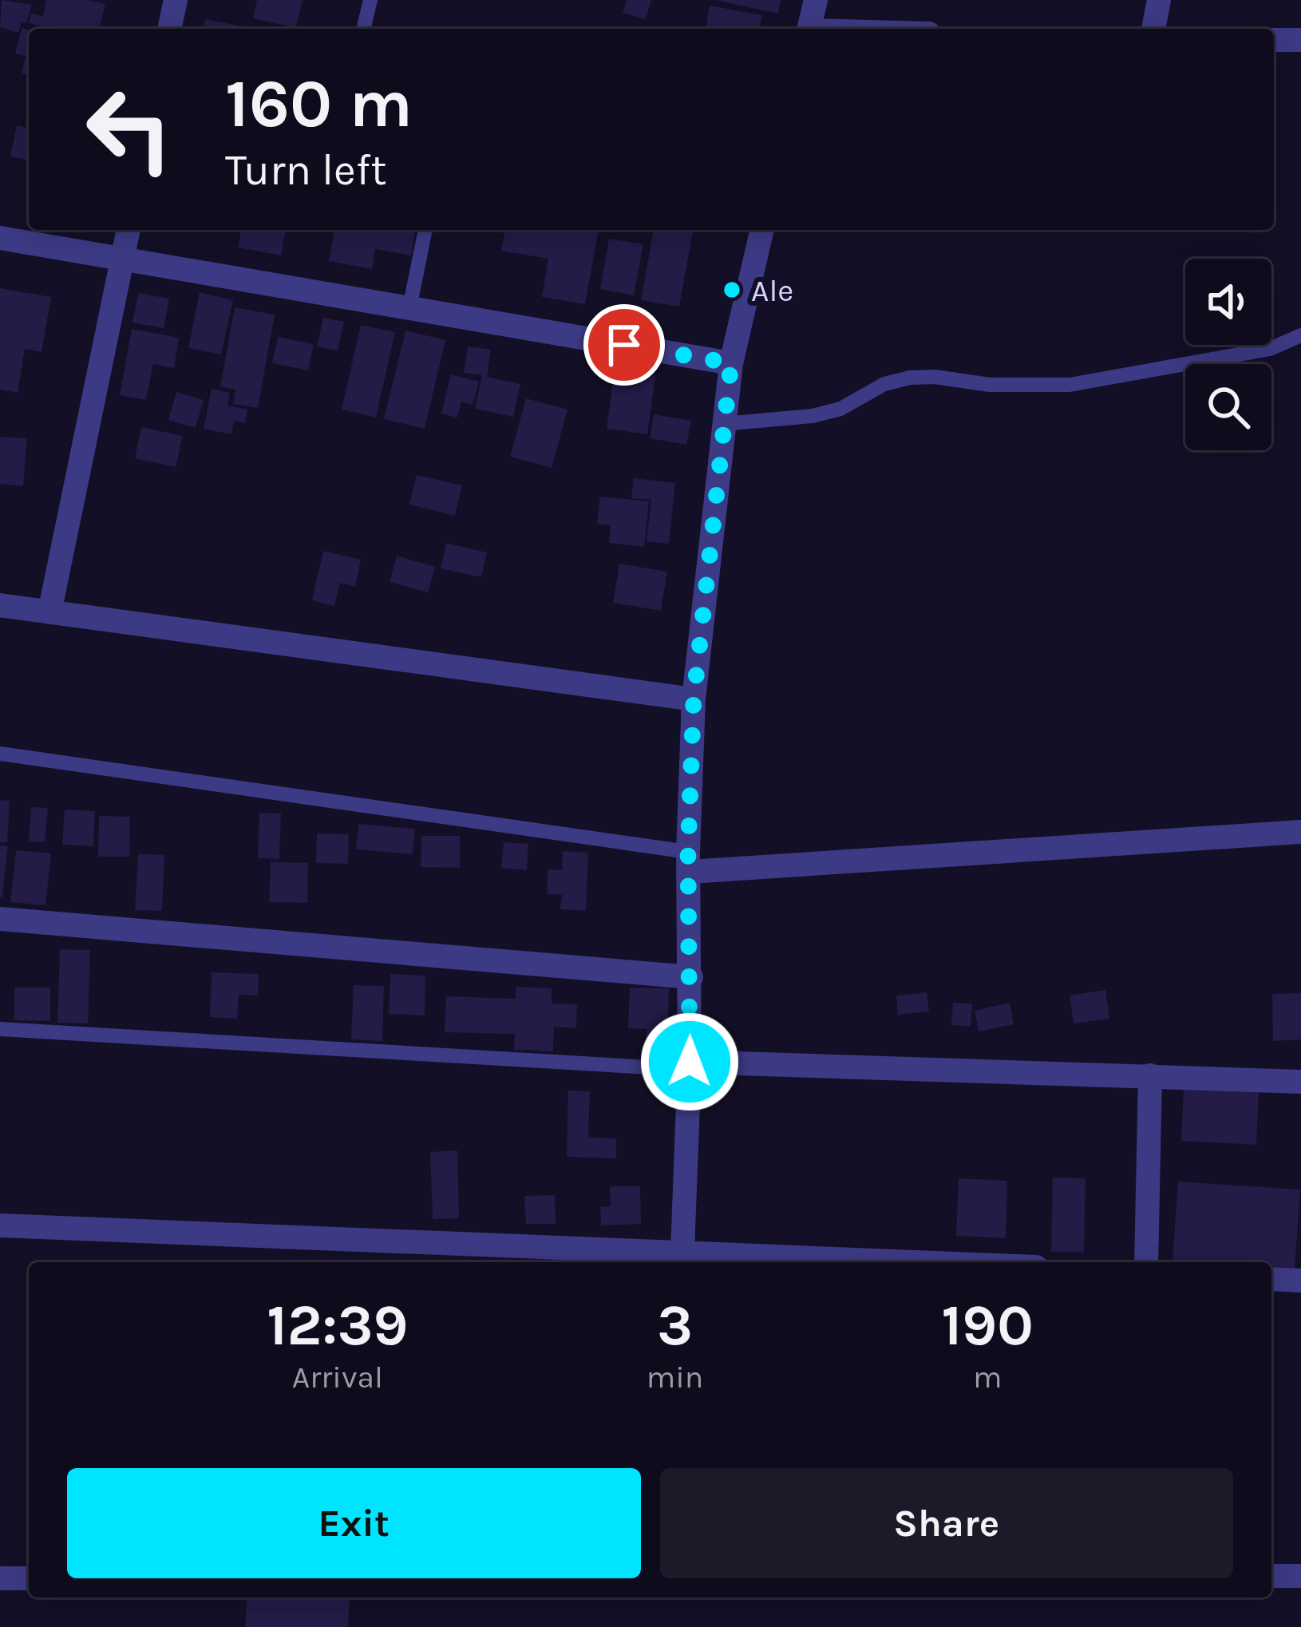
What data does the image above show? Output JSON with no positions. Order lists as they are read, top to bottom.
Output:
{
  "places": ["Ale"],
  "page": {
    "turn": ["160 m", "Turn left"],
    "eta": [
      "12:39",
      "Arrival",
      "3",
      "min",
      "190",
      "m"
    ],
    "buttons": ["Exit", "Share"]
  }
}
